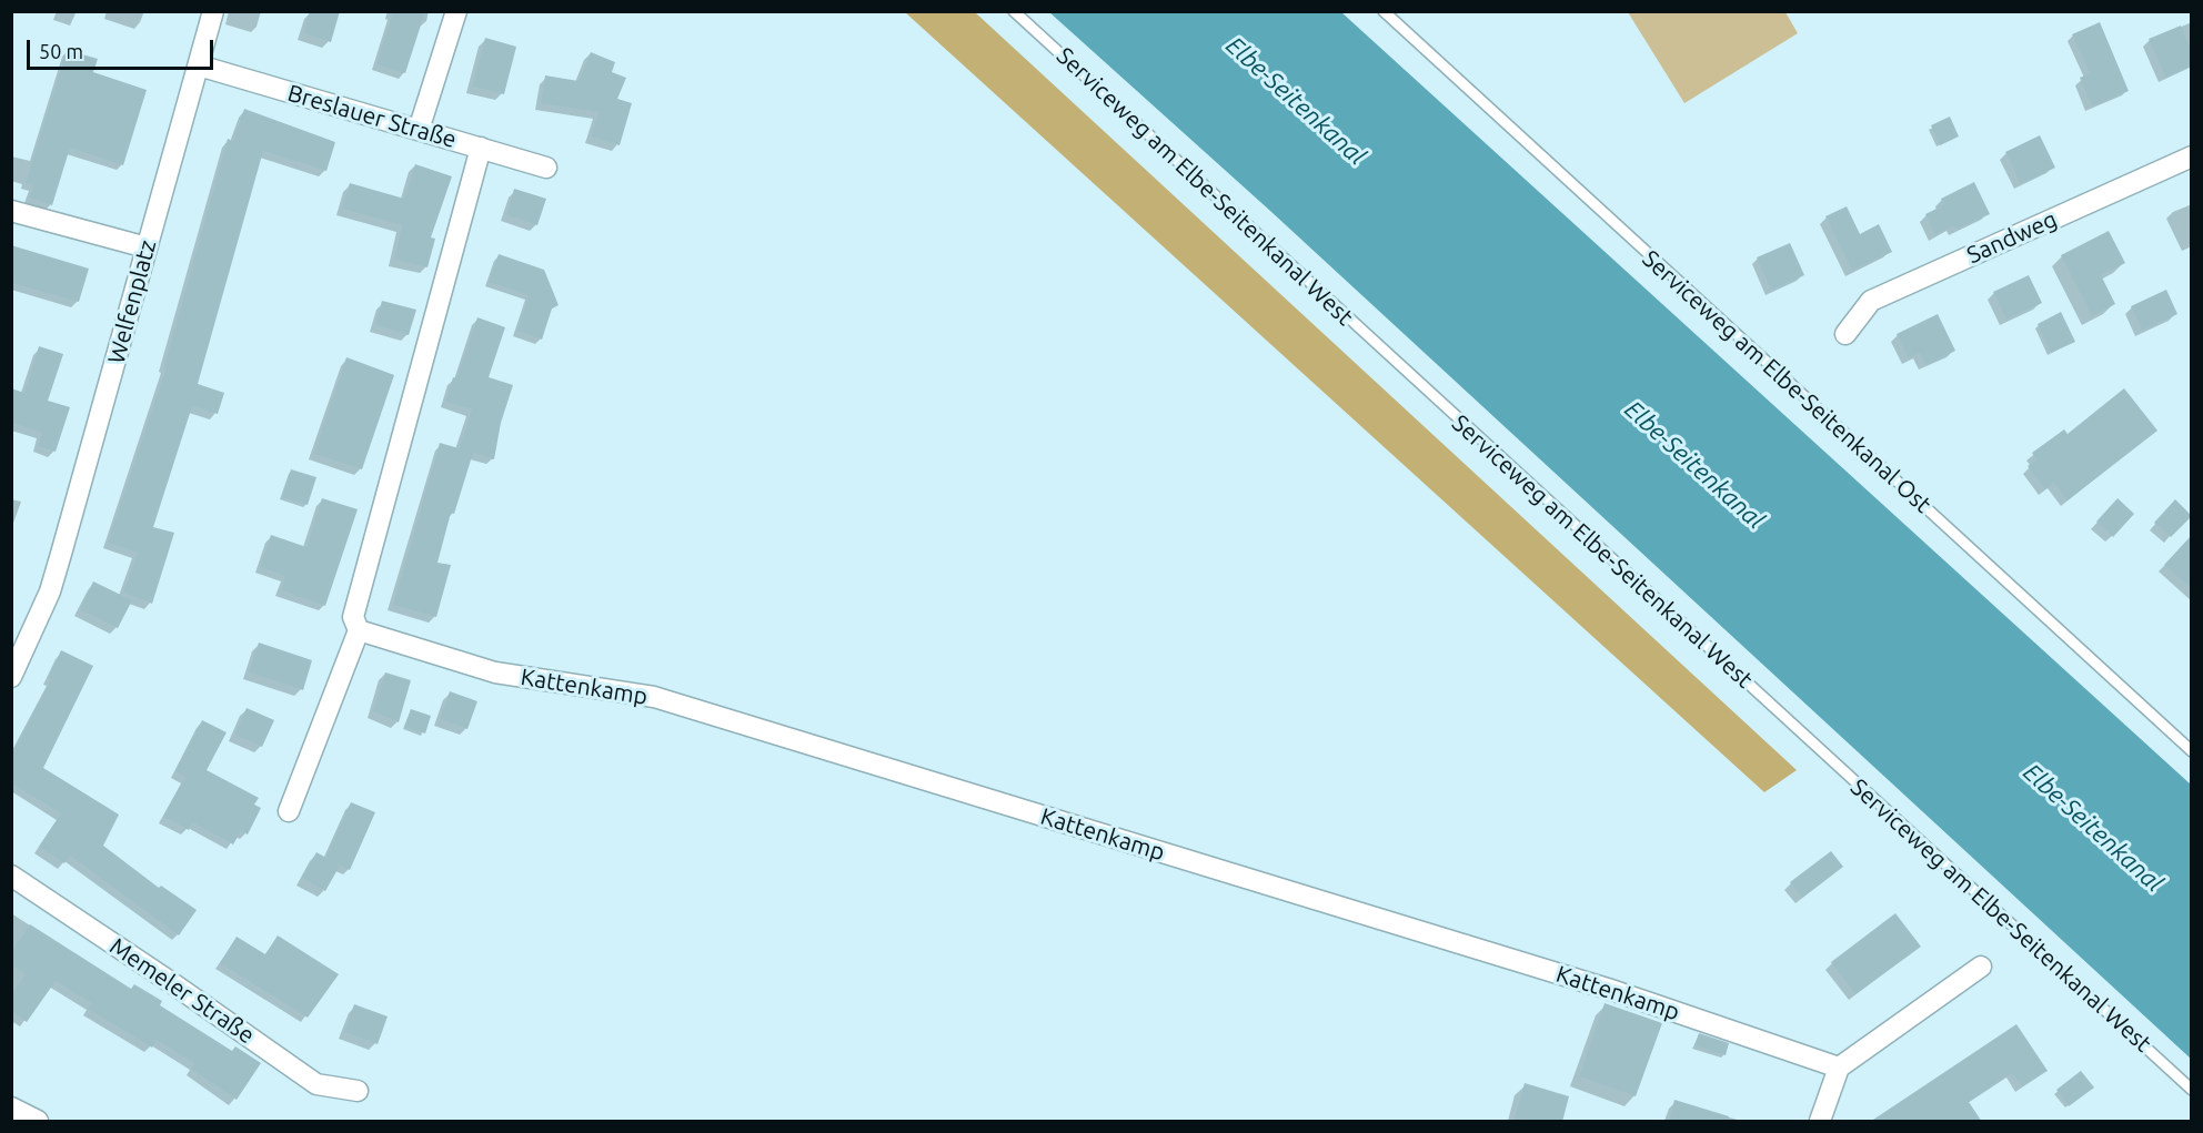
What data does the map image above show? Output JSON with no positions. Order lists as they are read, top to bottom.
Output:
{
  "streets": {
    "street": [
      "Breslauer Straße",
      "Sandweg",
      "Welfenplatz",
      "Kattenkamp",
      "Memeler Straße"
    ],
    "lane": ["Serviceweg am Elbe-Seitenkanal West", "Serviceweg am Elbe-Seitenkanal Ost"]
  },
  "crossings": [
    ["Breslauer Straße", "Welfenplatz"]
  ],
  "water": ["Elbe-Seitenkanal"],
  "scale_bar": "50 m"
}
